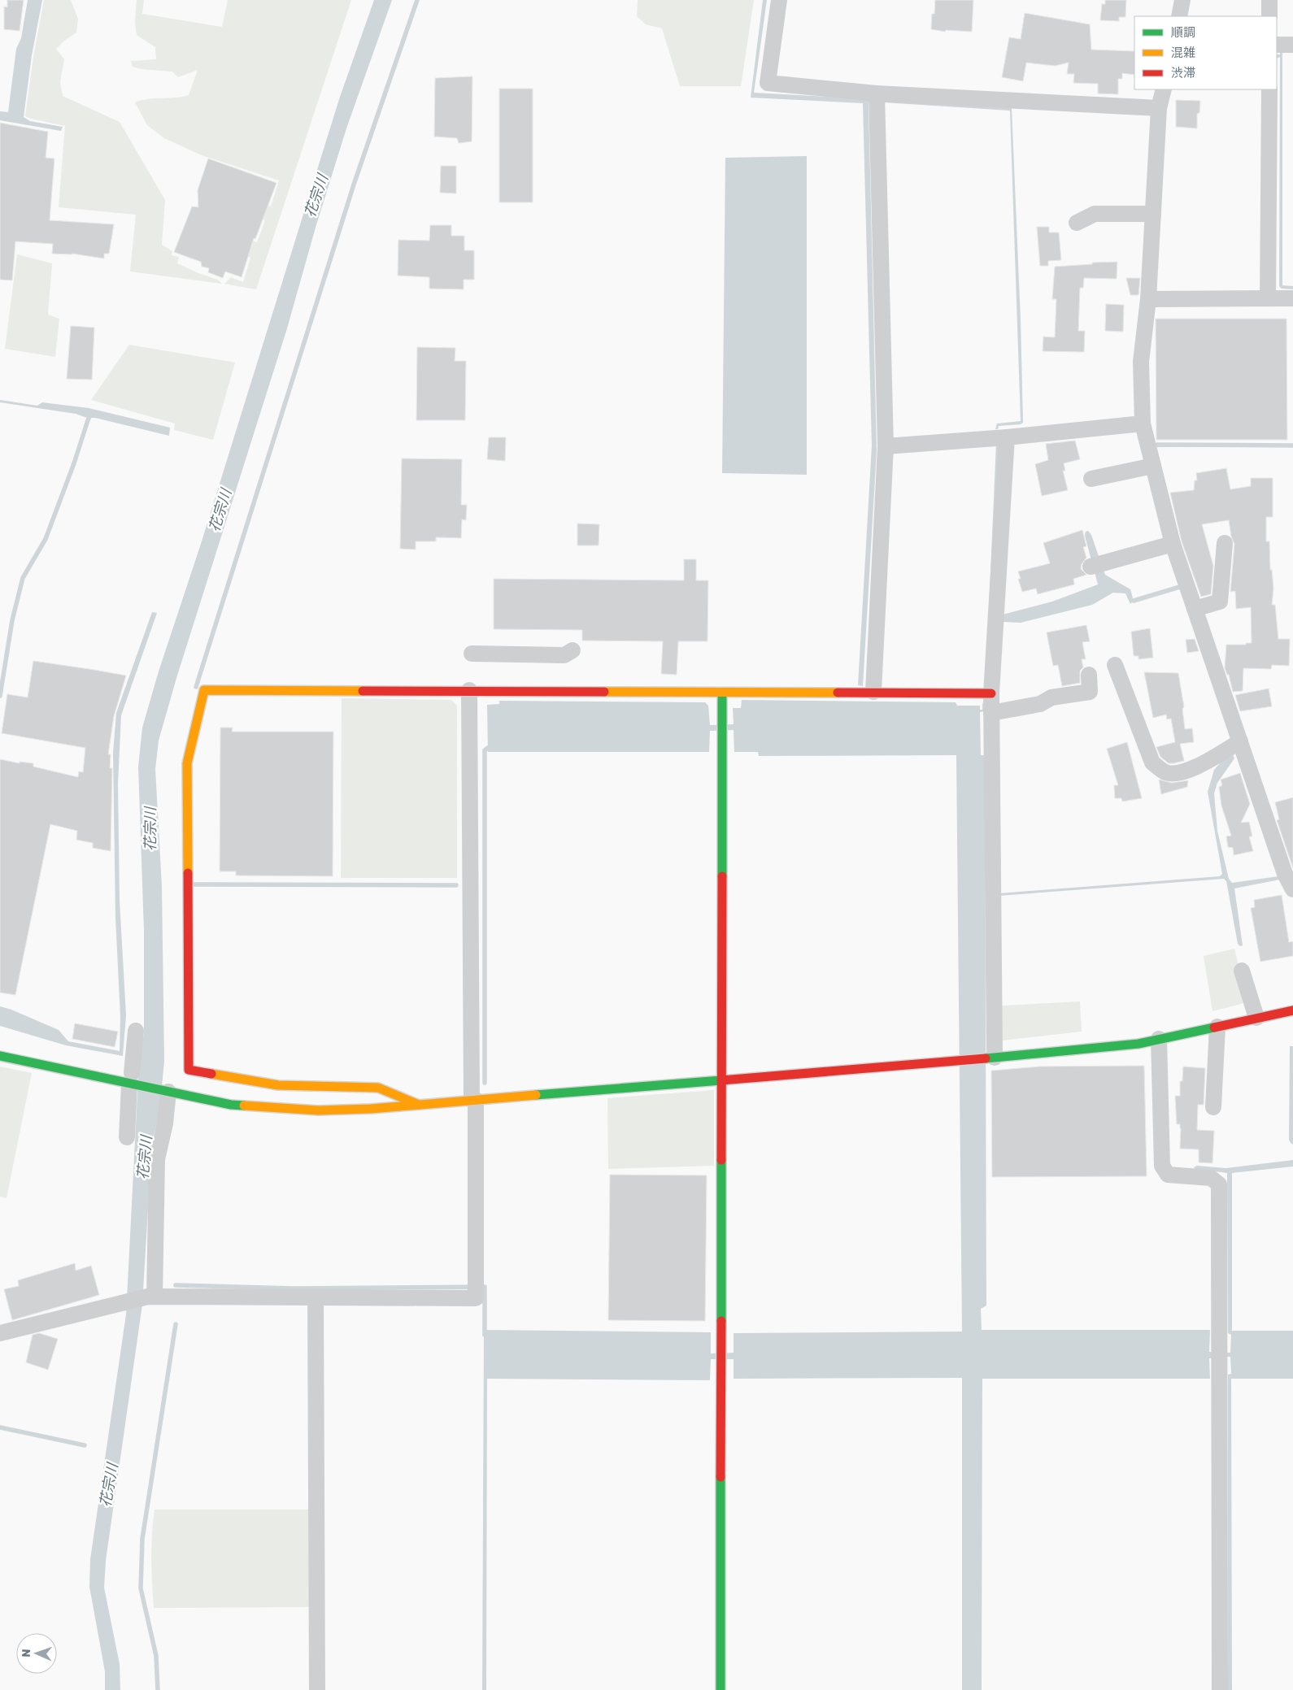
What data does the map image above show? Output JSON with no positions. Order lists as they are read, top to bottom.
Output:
{
  "water": ["花宗川"],
  "legend": ["順調", "混雑", "渋滞"],
  "north": "left"
}
